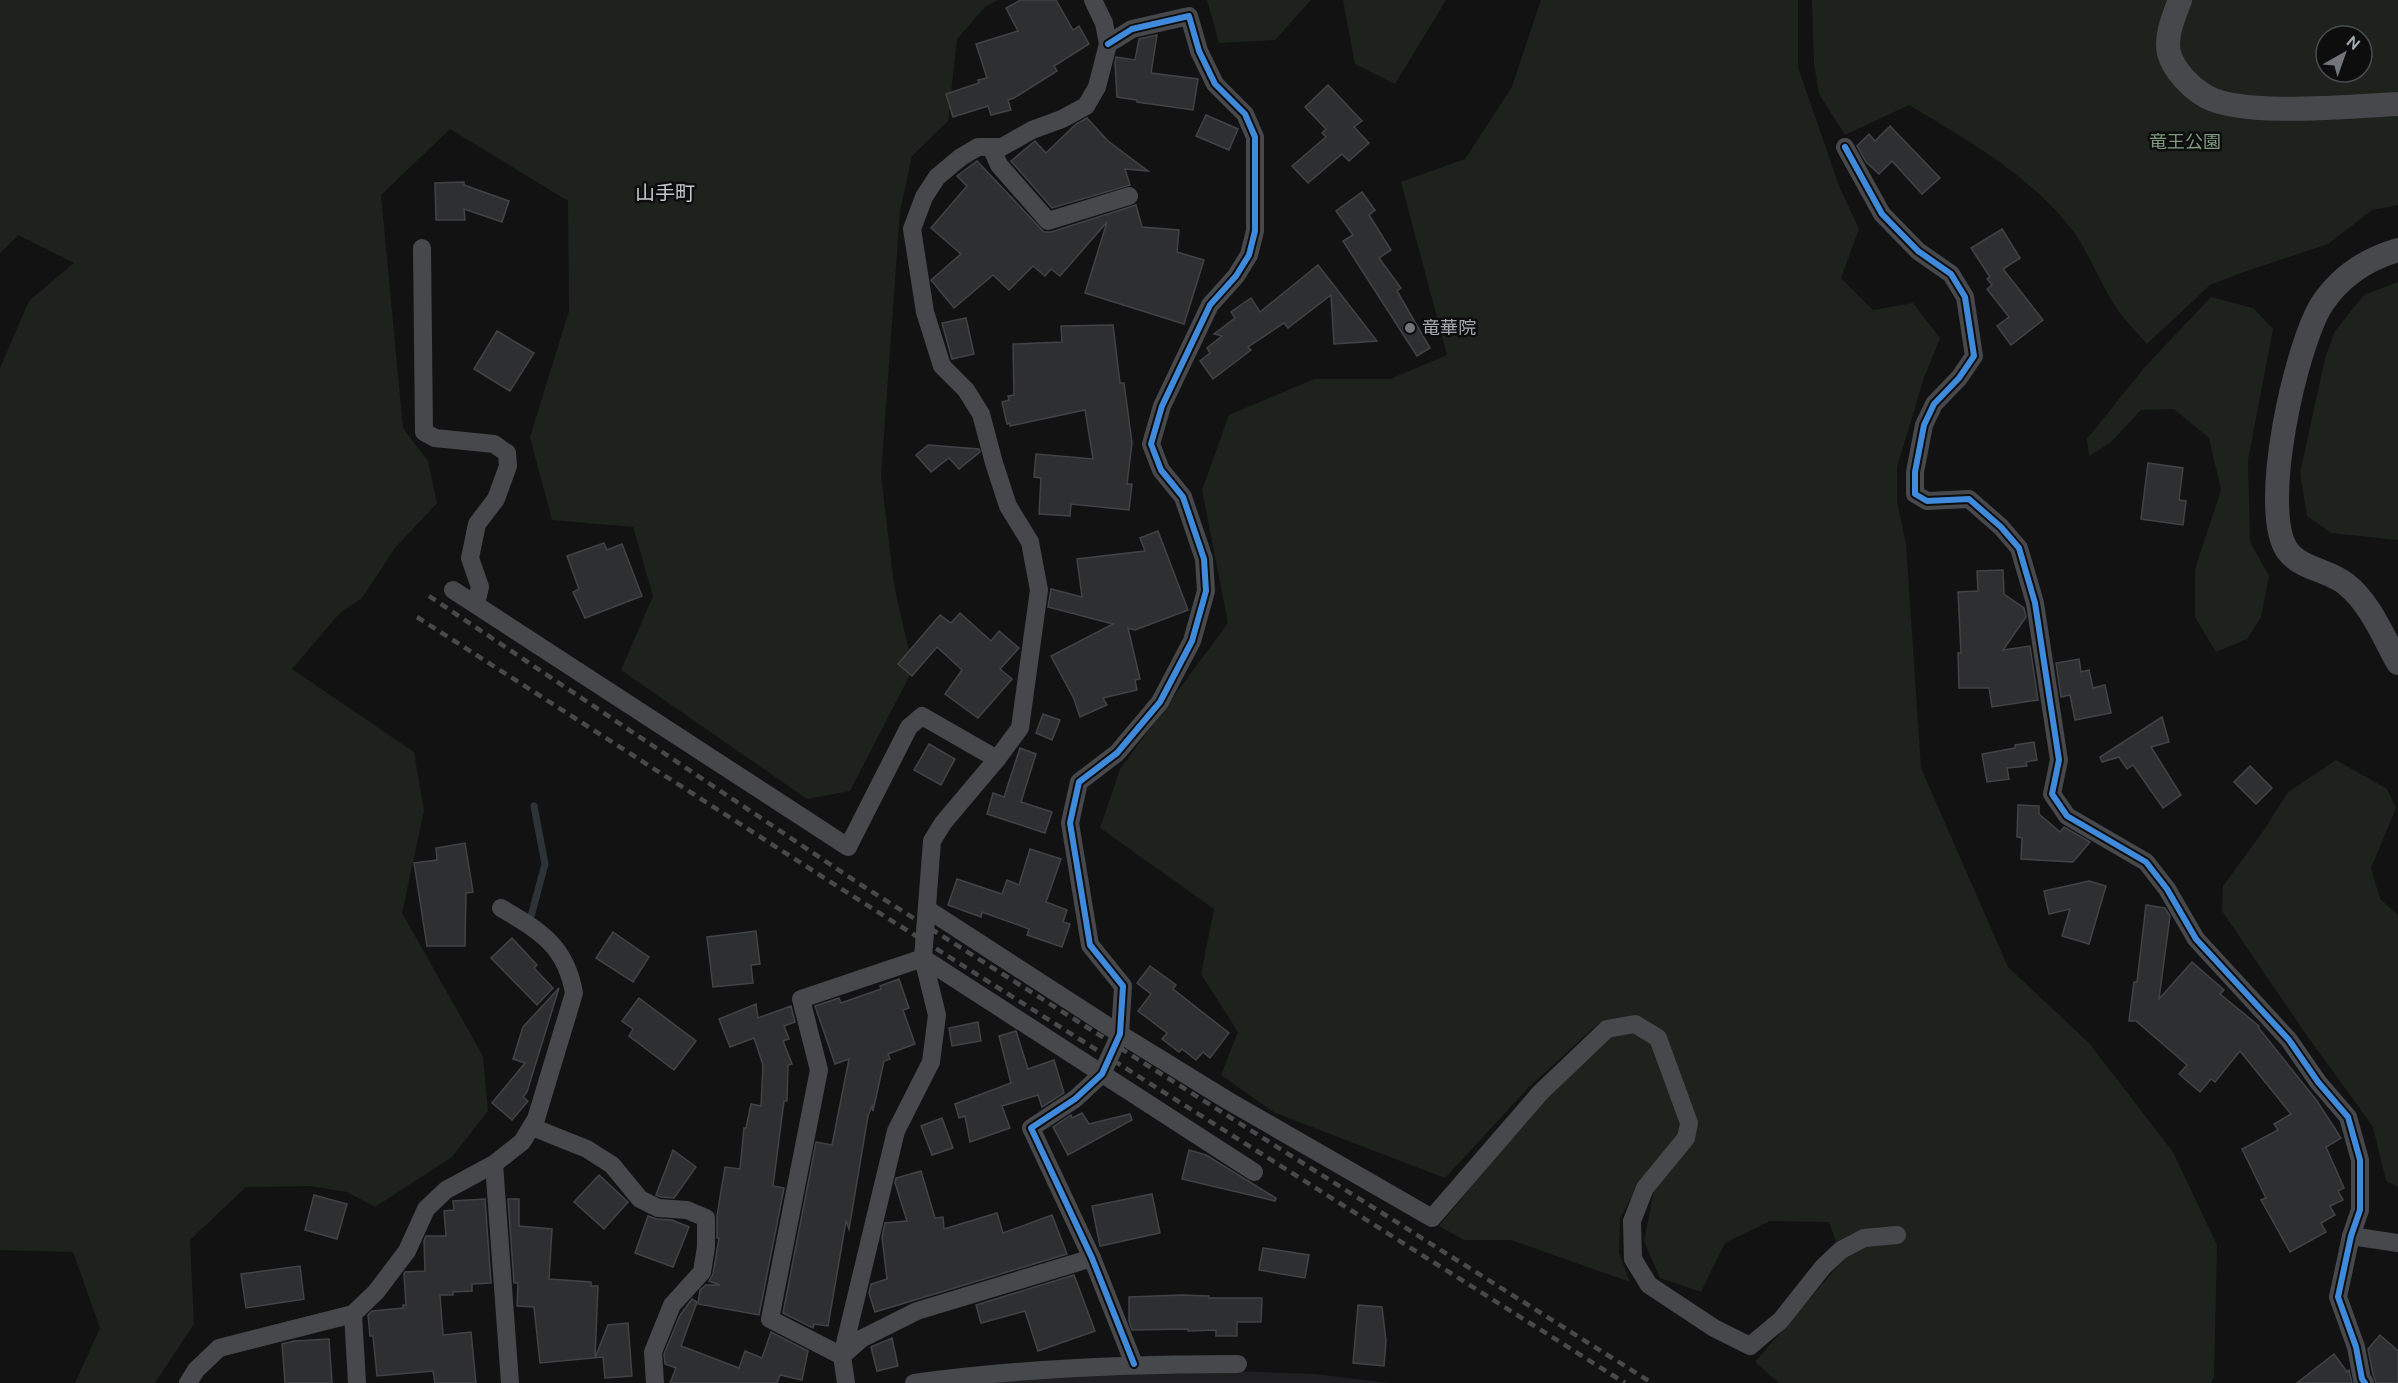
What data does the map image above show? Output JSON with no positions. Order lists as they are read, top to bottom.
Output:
{
  "districts": ["山手町"],
  "parks": ["竜王公園"],
  "places": ["竜華院"],
  "north": "top right"
}
